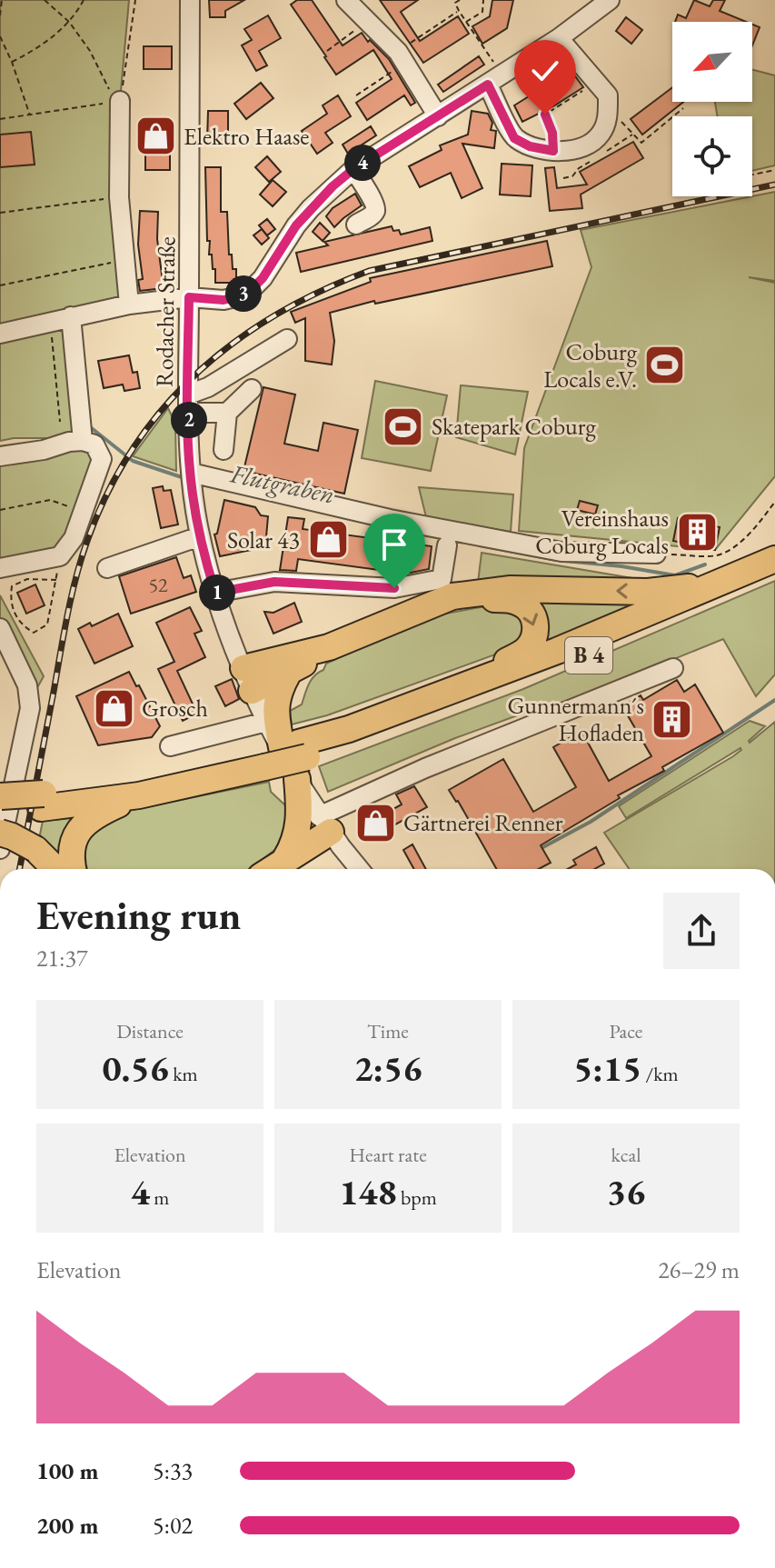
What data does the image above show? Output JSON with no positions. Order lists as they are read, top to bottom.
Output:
{
  "streets": {
    "highway": ["B 4"],
    "street": ["Rodacher Straße"]
  },
  "crossings": [
    ["Rodacher Straße", "B 4"]
  ],
  "water": ["Flutgraben"],
  "places": {
    "shop": [
      "Elektro Haase",
      "Solar 43",
      "Grosch",
      "Gärtnerei Renner"
    ],
    "sports": ["Coburg Locals e.V.", "Skatepark Coburg"],
    "building": ["Vereinshaus Coburg Locals", "Gunnermann´s Hofladen"]
  },
  "house_numbers": ["52"],
  "north": "bottom left",
  "page": {
    "pins": [
      "4",
      "3",
      "2",
      "1"
    ],
    "heading": ["Evening run", "21:37"],
    "stats": [
      ["Distance", "0.56 km"],
      ["Time", "2:56"],
      ["Pace", "5:15 /km"],
      ["Elevation", "4 m"],
      ["Heart rate", "148 bpm"],
      ["kcal", "36"]
    ],
    "chart": ["Elevation", "26–29 m"],
    "list": [
      {
        "name": "100 m",
        "note": "5:33"
      },
      {
        "name": "200 m",
        "note": "5:02"
      }
    ]
  }
}
